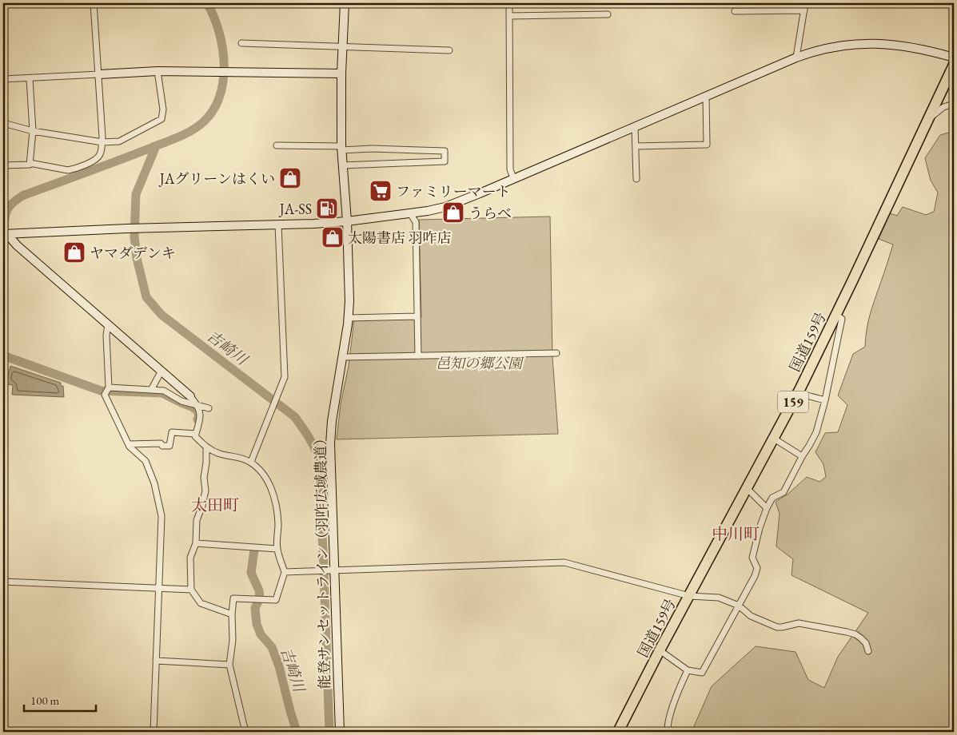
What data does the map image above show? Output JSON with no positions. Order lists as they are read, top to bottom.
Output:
{
  "streets": {
    "highway": ["国道159号", "159"],
    "street": ["能登サンセットライン（羽咋広域農道）"]
  },
  "districts": ["太田町", "中川町"],
  "water": ["吉崎川"],
  "parks": ["邑知の郷公園"],
  "places": {
    "shop": [
      "JAグリーンはくい",
      "うらべ",
      "太陽書店 羽咋店",
      "ヤマダデンキ"
    ],
    "supermarket": ["ファミリーマート"],
    "fuel station": ["JA-SS"]
  },
  "scale_bar": "100 m"
}
